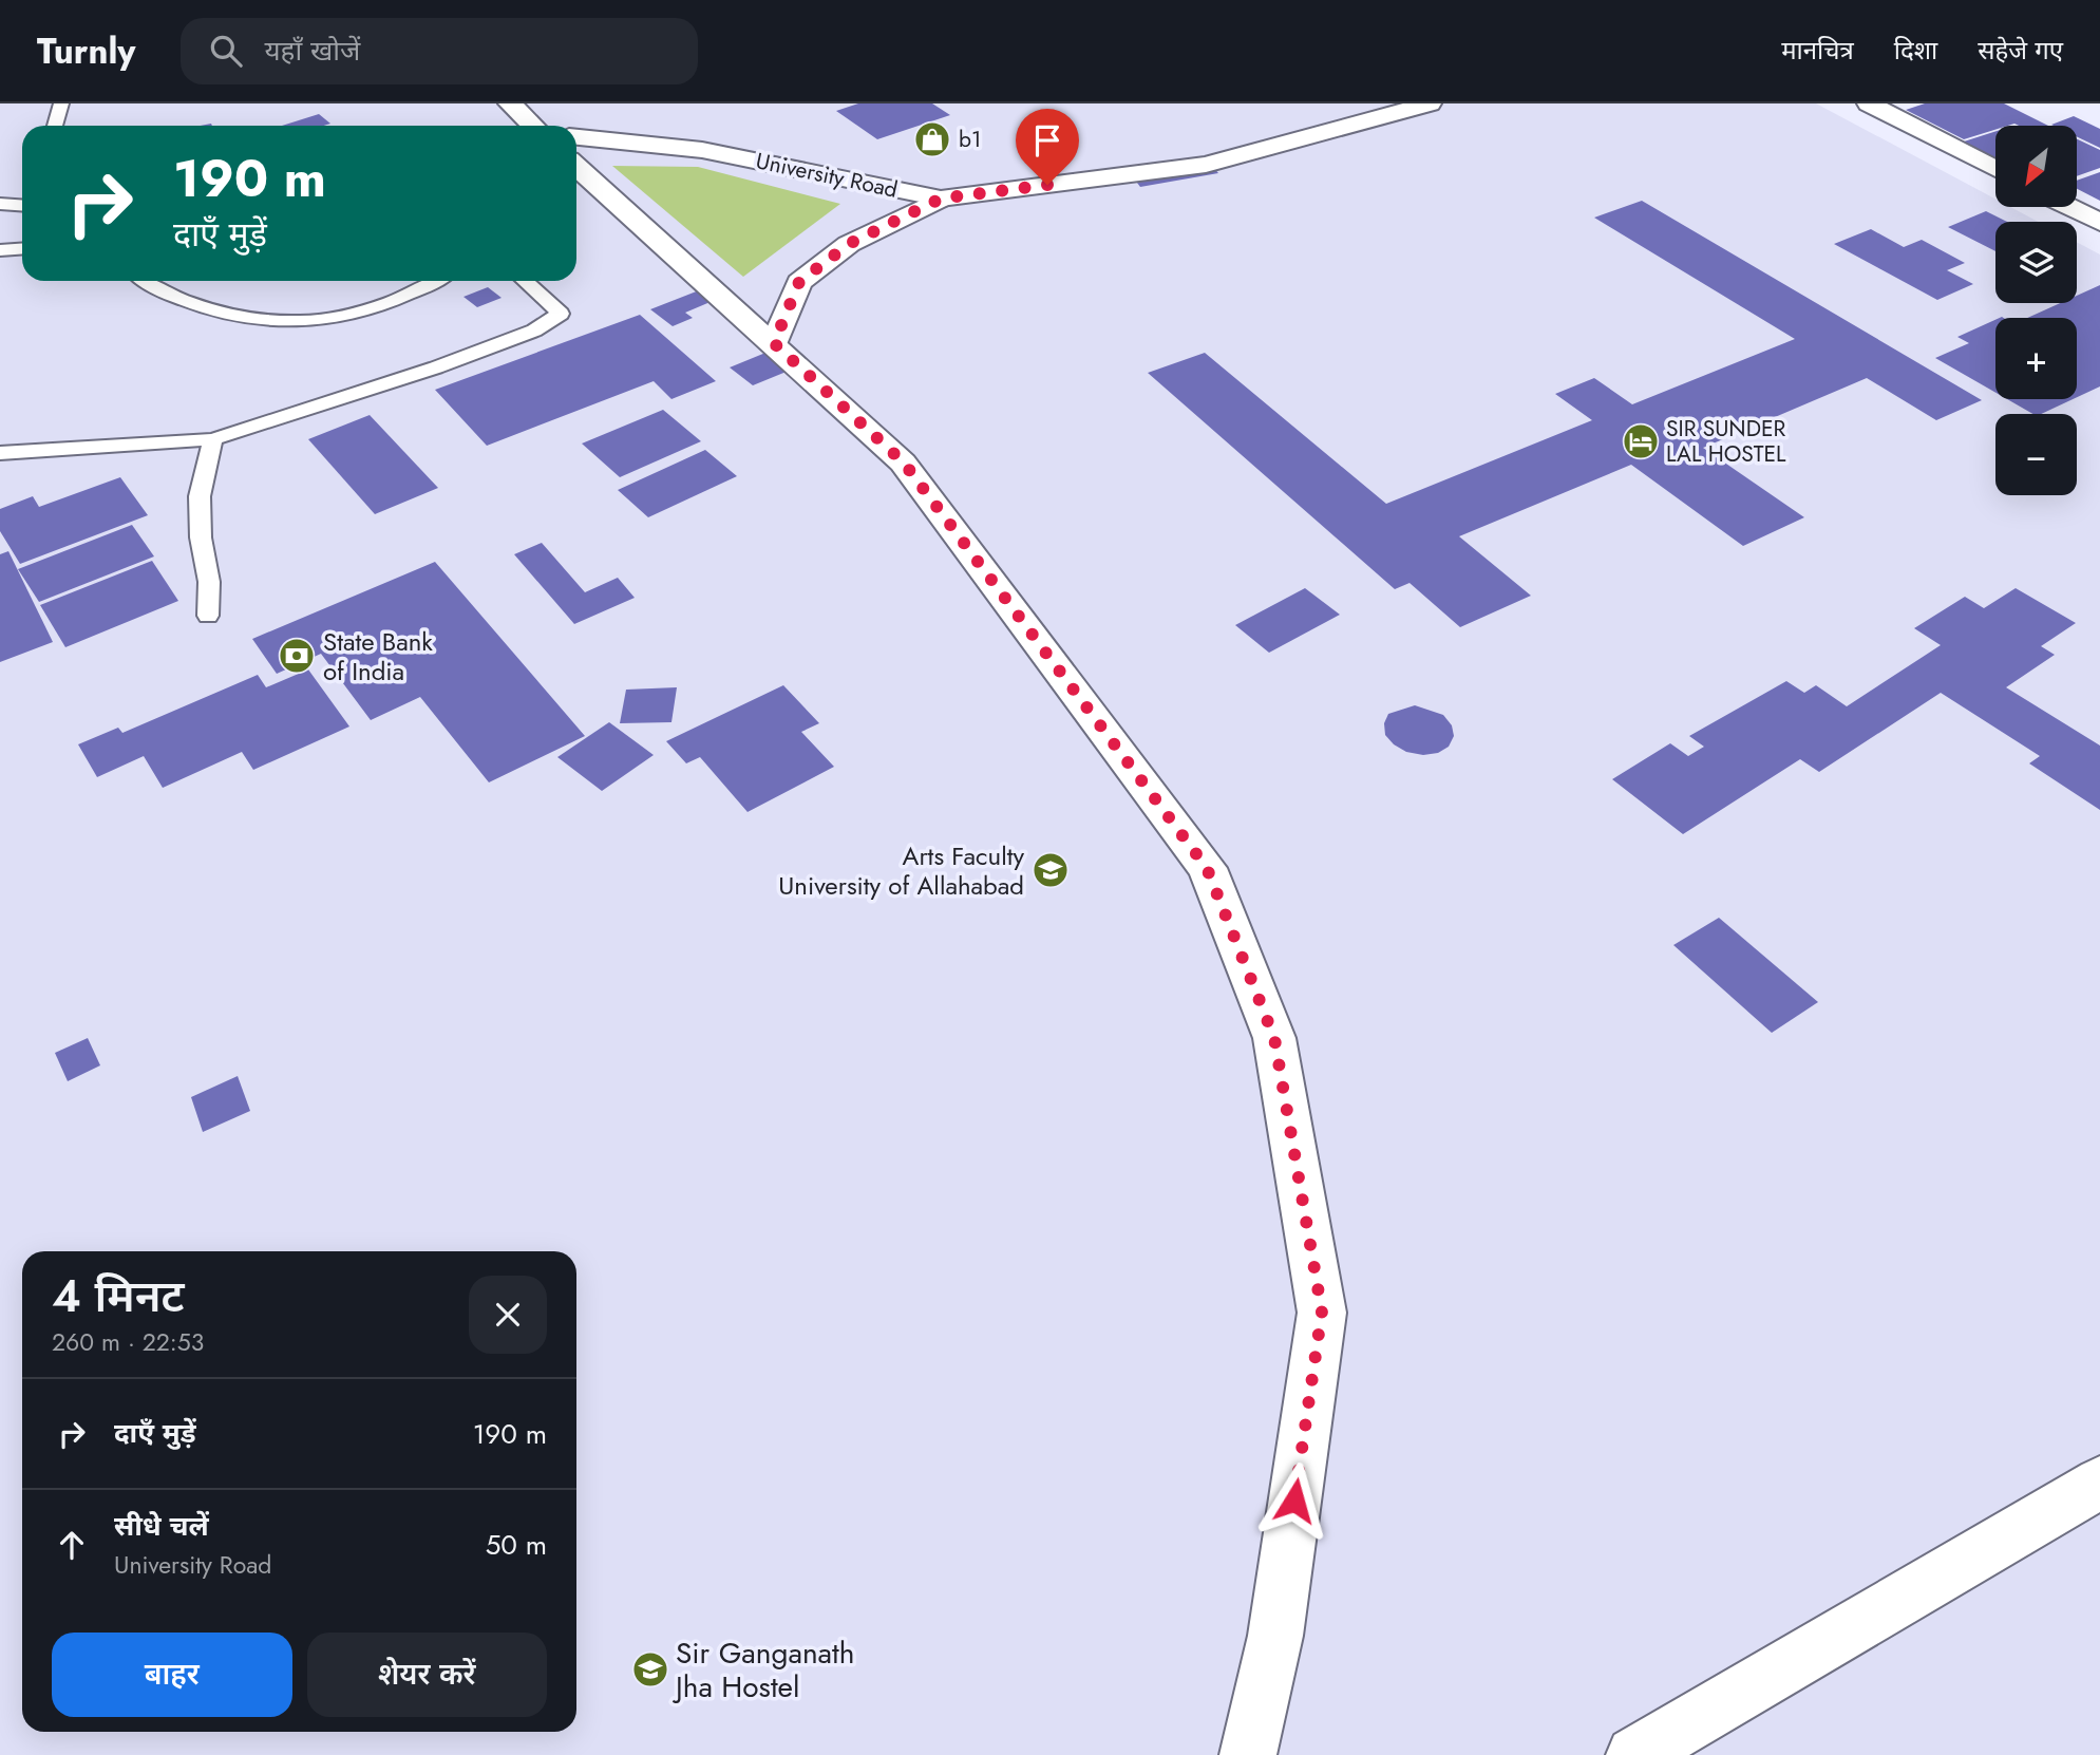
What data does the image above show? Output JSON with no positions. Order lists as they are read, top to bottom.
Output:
{
  "streets": {
    "street": ["University Road"]
  },
  "places": {
    "shop": ["b1"],
    "hotel": ["SIR SUNDER LAL HOSTEL"],
    "bank": ["State Bank of India"],
    "school or university": ["Arts Faculty University of Allahabad", "Sir Ganganath Jha Hostel"]
  },
  "north": "bottom left",
  "page": {
    "header": "Turnly",
    "search": "यहाँ खोजें",
    "nav": ["मानचित्र", "दिशा", "सहेजे गए"],
    "map_buttons": ["+", "−"],
    "turn": ["190 m", "दाएँ मुड़ें"],
    "heading": ["4 मिनट", "260 m · 22:53"],
    "list": [
      {
        "name": "दाएँ मुड़ें",
        "value": "190 m"
      },
      {
        "name": "सीधे चलें",
        "note": "University Road",
        "value": "50 m"
      }
    ],
    "buttons": ["बाहर", "शेयर करें"]
  }
}
